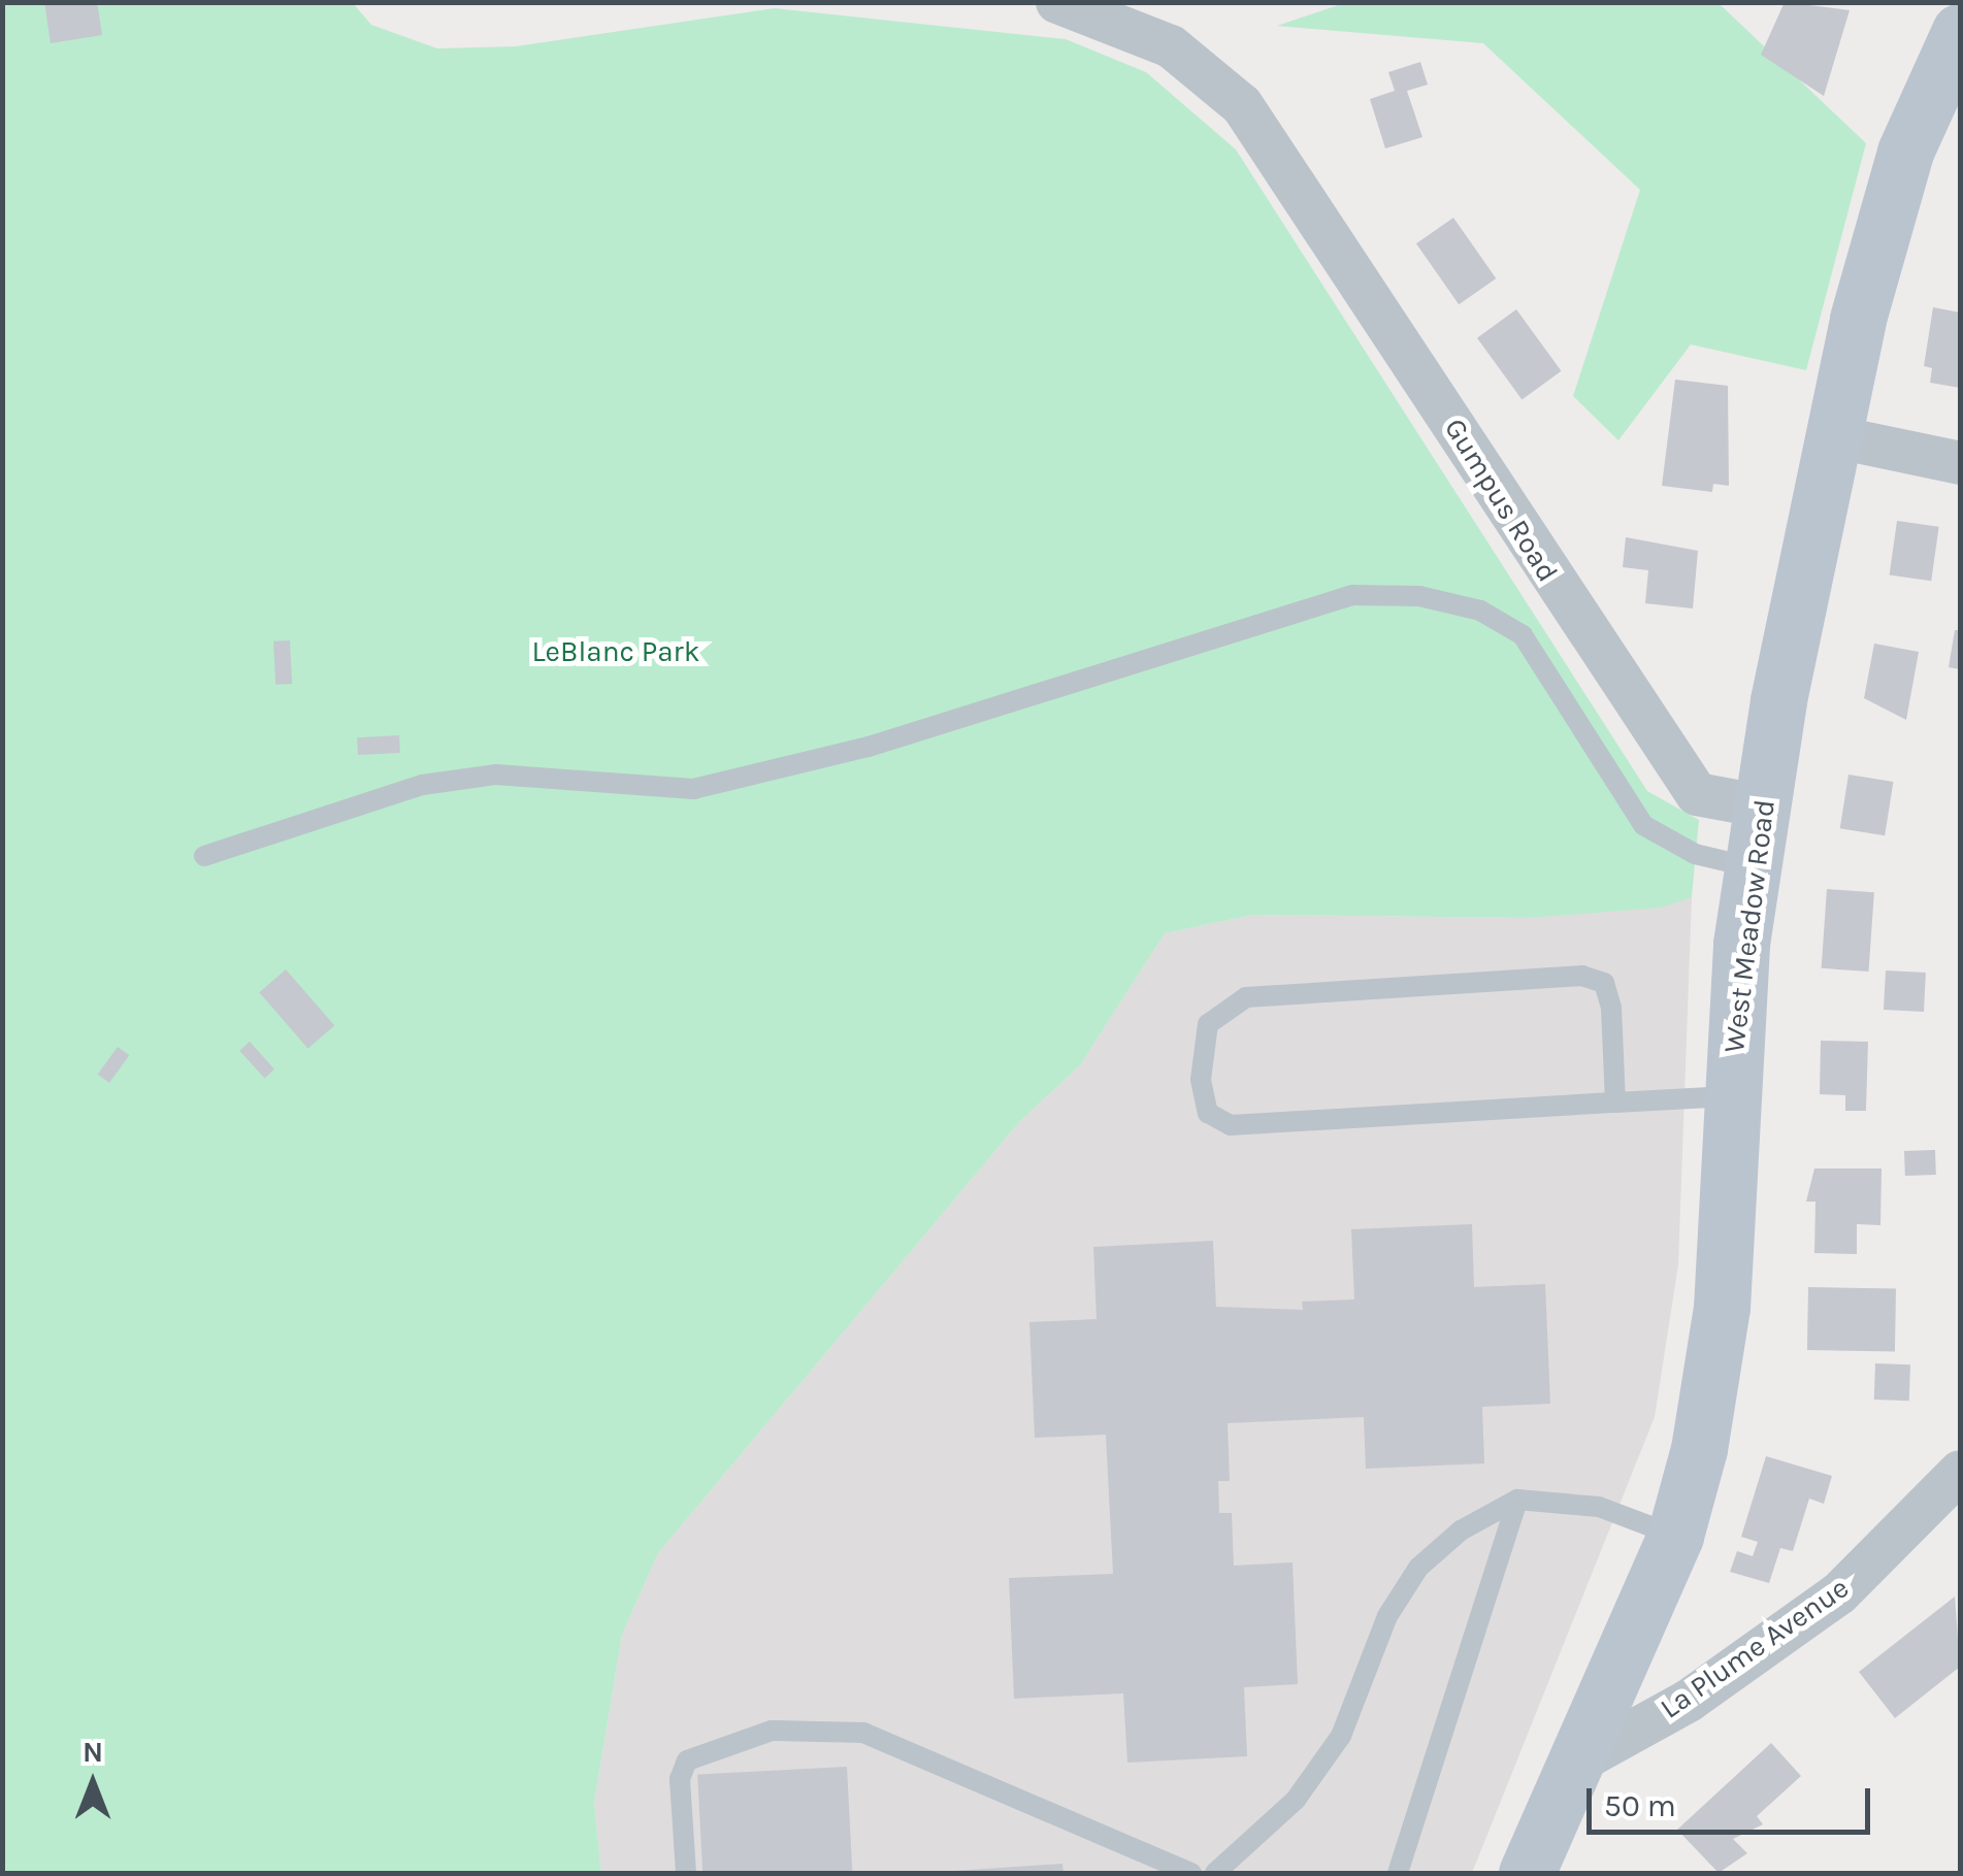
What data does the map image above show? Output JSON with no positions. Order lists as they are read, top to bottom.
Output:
{
  "streets": {
    "street": ["Gumpus Road", "West Meadow Road", "La Plume Avenue"]
  },
  "crossings": [
    ["Gumpus Road", "West Meadow Road"],
    ["West Meadow Road", "La Plume Avenue"]
  ],
  "parks": ["LeBlanc Park"],
  "scale_bar": "50 m",
  "north": "top"
}
